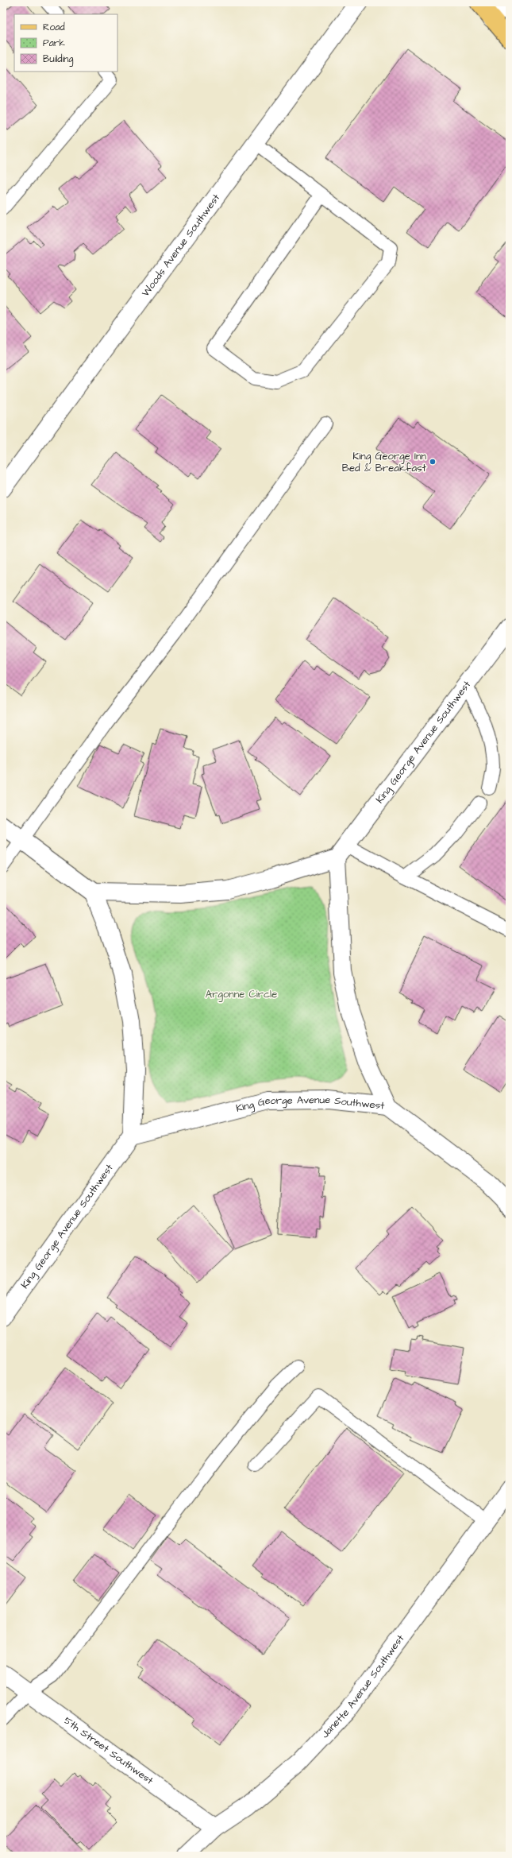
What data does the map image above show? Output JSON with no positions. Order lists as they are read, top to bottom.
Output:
{
  "streets": {
    "street": [
      "Woods Avenue Southwest",
      "King George Avenue Southwest",
      "Janette Avenue Southwest",
      "5th Street Southwest"
    ]
  },
  "crossings": [
    ["Janette Avenue Southwest", "5th Street Southwest"]
  ],
  "parks": ["Argonne Circle"],
  "places": ["King George Inn Bed & Breakfast"],
  "legend": ["Road", "Park", "Building"]
}
